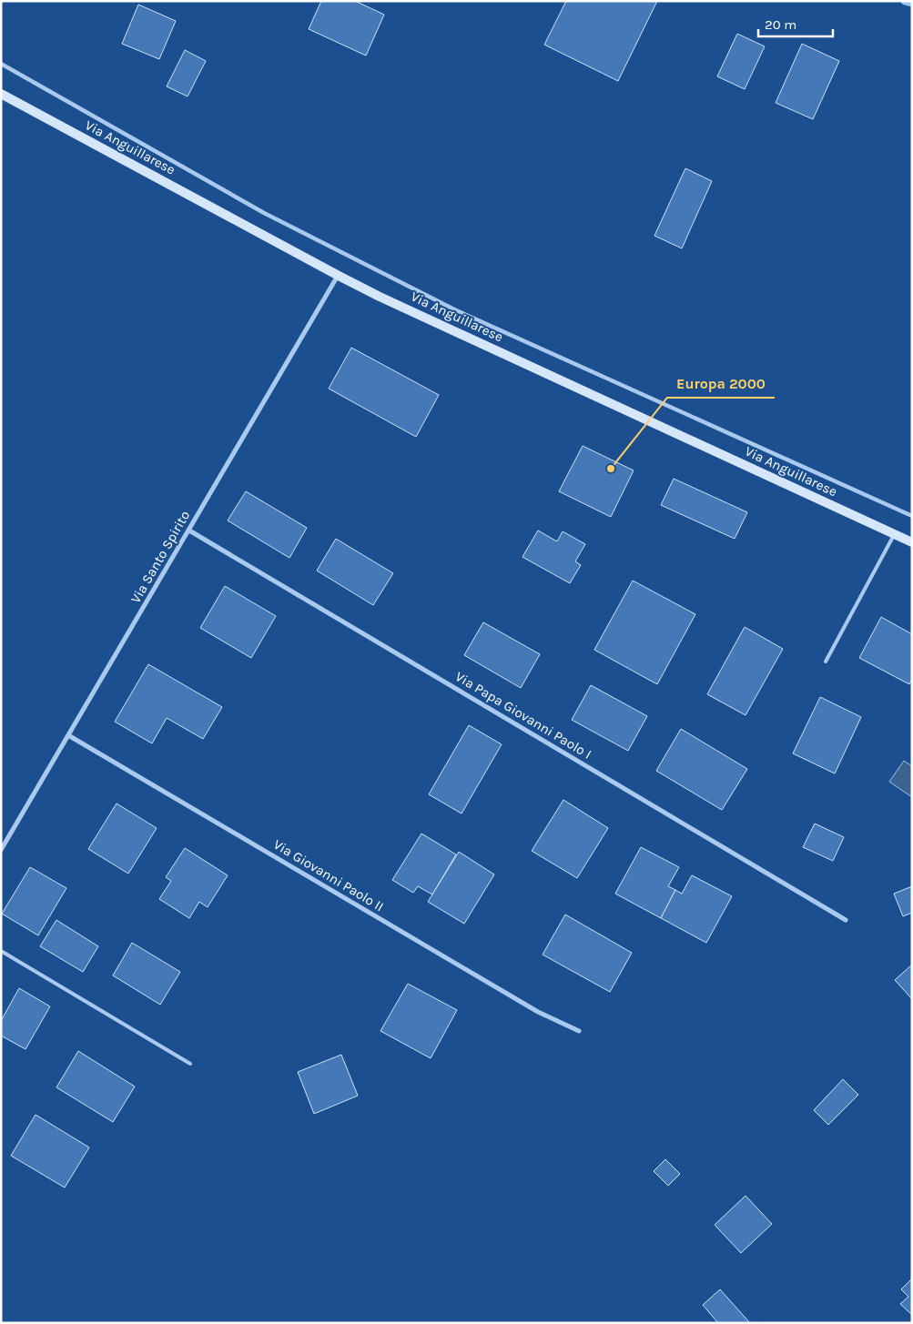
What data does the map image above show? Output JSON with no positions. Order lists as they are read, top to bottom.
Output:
{
  "streets": {
    "main road": ["Via Anguillarese"],
    "street": ["Via Santo Spirito", "Via Papa Giovanni Paolo I", "Via Giovanni Paolo II"]
  },
  "crossings": [
    ["Via Anguillarese", "Via Santo Spirito"],
    ["Via Santo Spirito", "Via Papa Giovanni Paolo I"],
    ["Via Santo Spirito", "Via Giovanni Paolo II"]
  ],
  "places": ["Europa 2000"],
  "scale_bar": "20 m"
}
